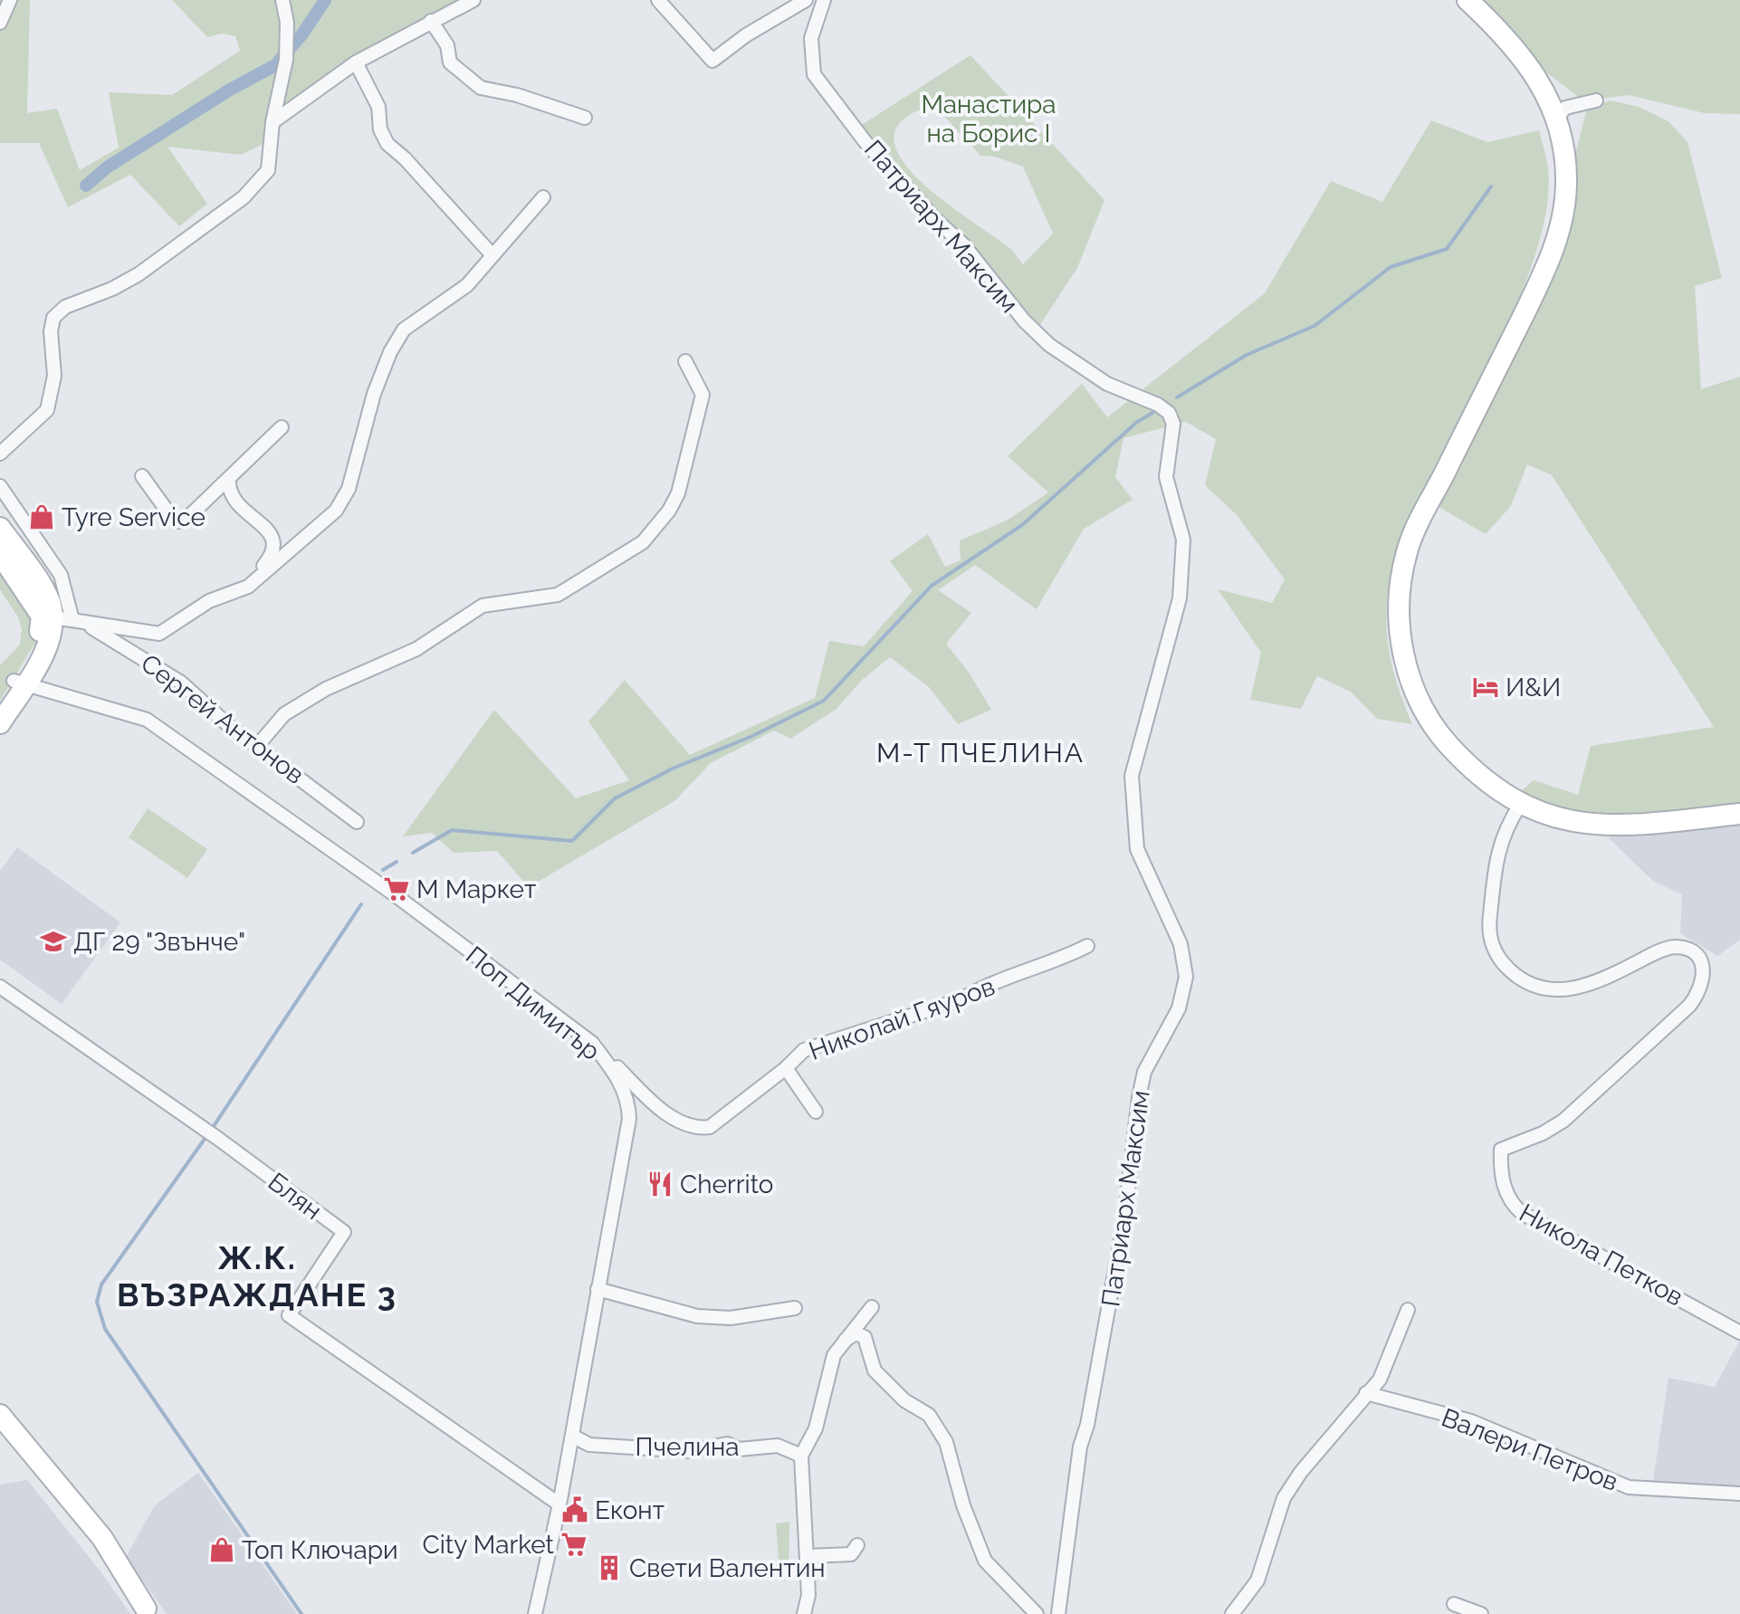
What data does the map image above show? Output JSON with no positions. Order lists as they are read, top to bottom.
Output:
{
  "streets": {
    "street": [
      "Патриарх Максим",
      "Сергей Антонов",
      "Поп Димитър",
      "Николай Гяуров",
      "Блян",
      "Никола Петков",
      "Пчелина",
      "Валери Петров"
    ]
  },
  "crossings": [
    ["Поп Димитър", "Николай Гяуров"],
    ["Поп Димитър", "Блян"],
    ["Поп Димитър", "Пчелина"]
  ],
  "districts": ["М-Т ПЧЕЛИНА", "Ж.К. ВЪЗРАЖДАНЕ 3"],
  "parks": ["Манастира на Борис І"],
  "places": {
    "shop": ["Tyre Service", "Топ Ключари"],
    "hotel": ["И&И"],
    "supermarket": ["М Маркет", "City Market"],
    "school or university": ["ДГ 29 \"Звънче\""],
    "restaurant": ["Cherrito"],
    "public building": ["Еконт"],
    "building": ["Свети Валентин"]
  }
}
